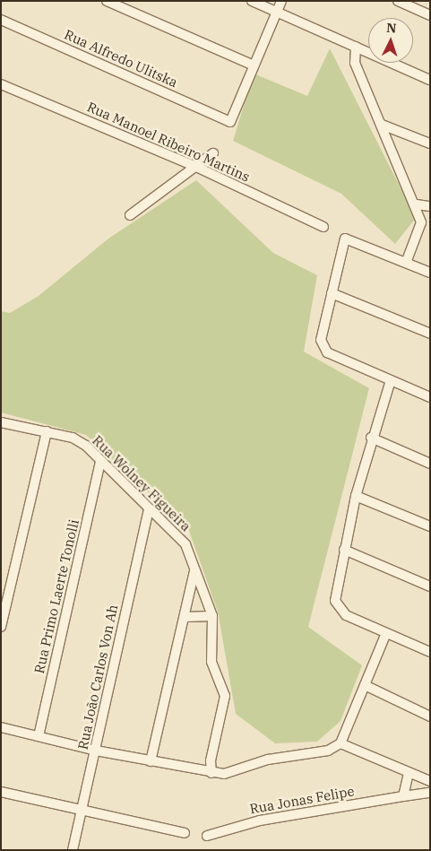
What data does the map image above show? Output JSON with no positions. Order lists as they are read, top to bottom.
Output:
{
  "streets": {
    "street": [
      "Rua Alfredo Ulitska",
      "Rua Manoel Ribeiro Martins",
      "Rua Wolney Figueira",
      "Rua Primo Laerte Tonolli",
      "Rua João Carlos Von Ah",
      "Rua Jonas Felipe"
    ]
  },
  "crossings": [
    ["Rua Wolney Figueira", "Rua Primo Laerte Tonolli"],
    ["Rua Wolney Figueira", "Rua João Carlos Von Ah"]
  ],
  "north": "top"
}
